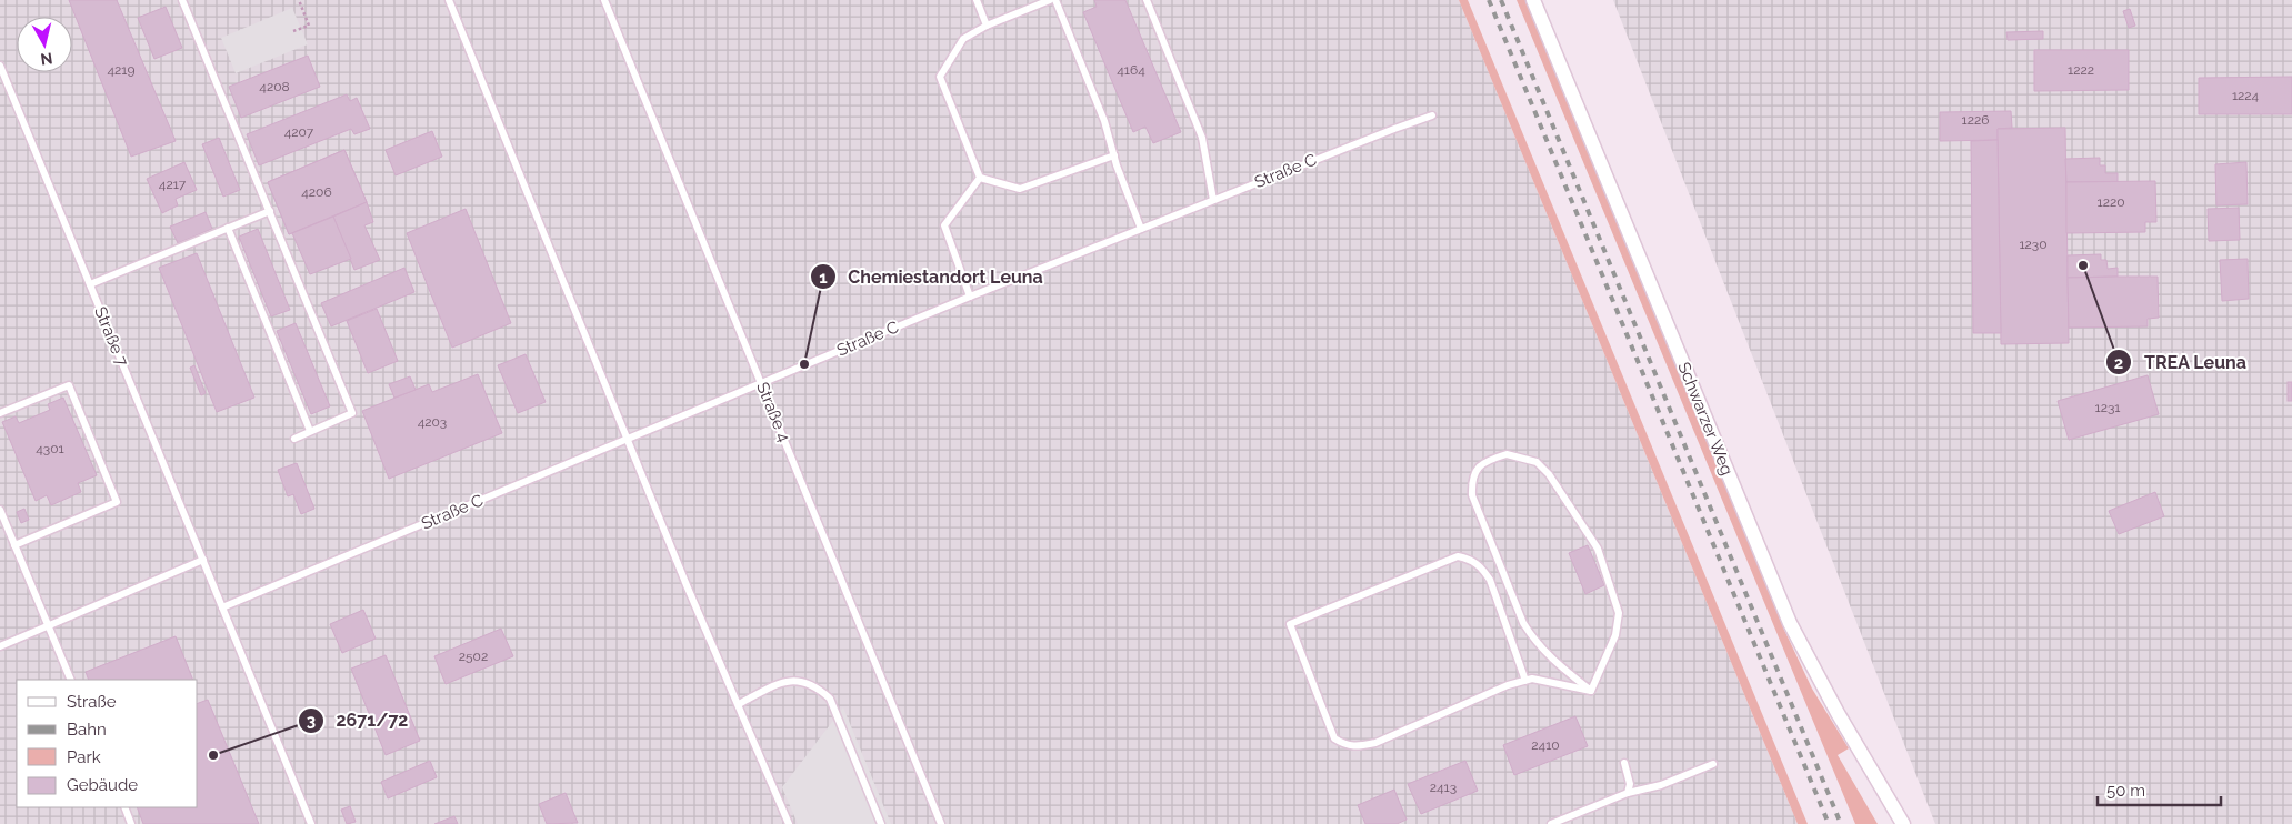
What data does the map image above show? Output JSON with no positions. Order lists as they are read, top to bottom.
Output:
{
  "streets": {
    "street": ["Schwarzer Weg"],
    "lane": ["Straße C", "Straße 7", "Straße 4"]
  },
  "crossings": [
    ["Straße C", "Straße 7"],
    ["Straße C", "Straße 4"]
  ],
  "places": ["TREA Leuna", "Chemiestandort Leuna", "2671/72"],
  "house_numbers": [
    "4219",
    "4164",
    "1222",
    "4208",
    "1224",
    "1226",
    "4207",
    "4217",
    "4206",
    "1220",
    "1230",
    "1231",
    "4203",
    "4301",
    "2502",
    "2410",
    "2413"
  ],
  "legend": [
    "Straße",
    "Bahn",
    "Park",
    "Gebäude"
  ],
  "scale_bar": "50 m",
  "north": "bottom"
}
